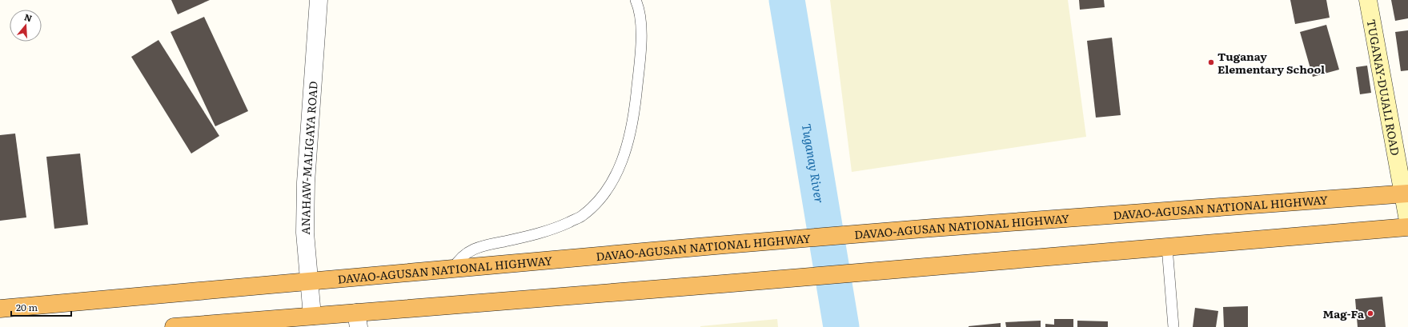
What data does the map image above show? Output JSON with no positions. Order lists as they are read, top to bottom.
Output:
{
  "streets": {
    "highway": ["DAVAO-AGUSAN NATIONAL HIGHWAY"],
    "main road": ["TUGANAY-DUJALI ROAD"],
    "street": ["ANAHAW-MALIGAYA ROAD"]
  },
  "crossings": [
    ["TUGANAY-DUJALI ROAD", "DAVAO-AGUSAN NATIONAL HIGHWAY"],
    ["ANAHAW-MALIGAYA ROAD", "DAVAO-AGUSAN NATIONAL HIGHWAY"]
  ],
  "water": ["Tuganay River"],
  "places": ["Tuganay Elementary School", "Mag-Fa"],
  "scale_bar": "20 m",
  "north": "top"
}
